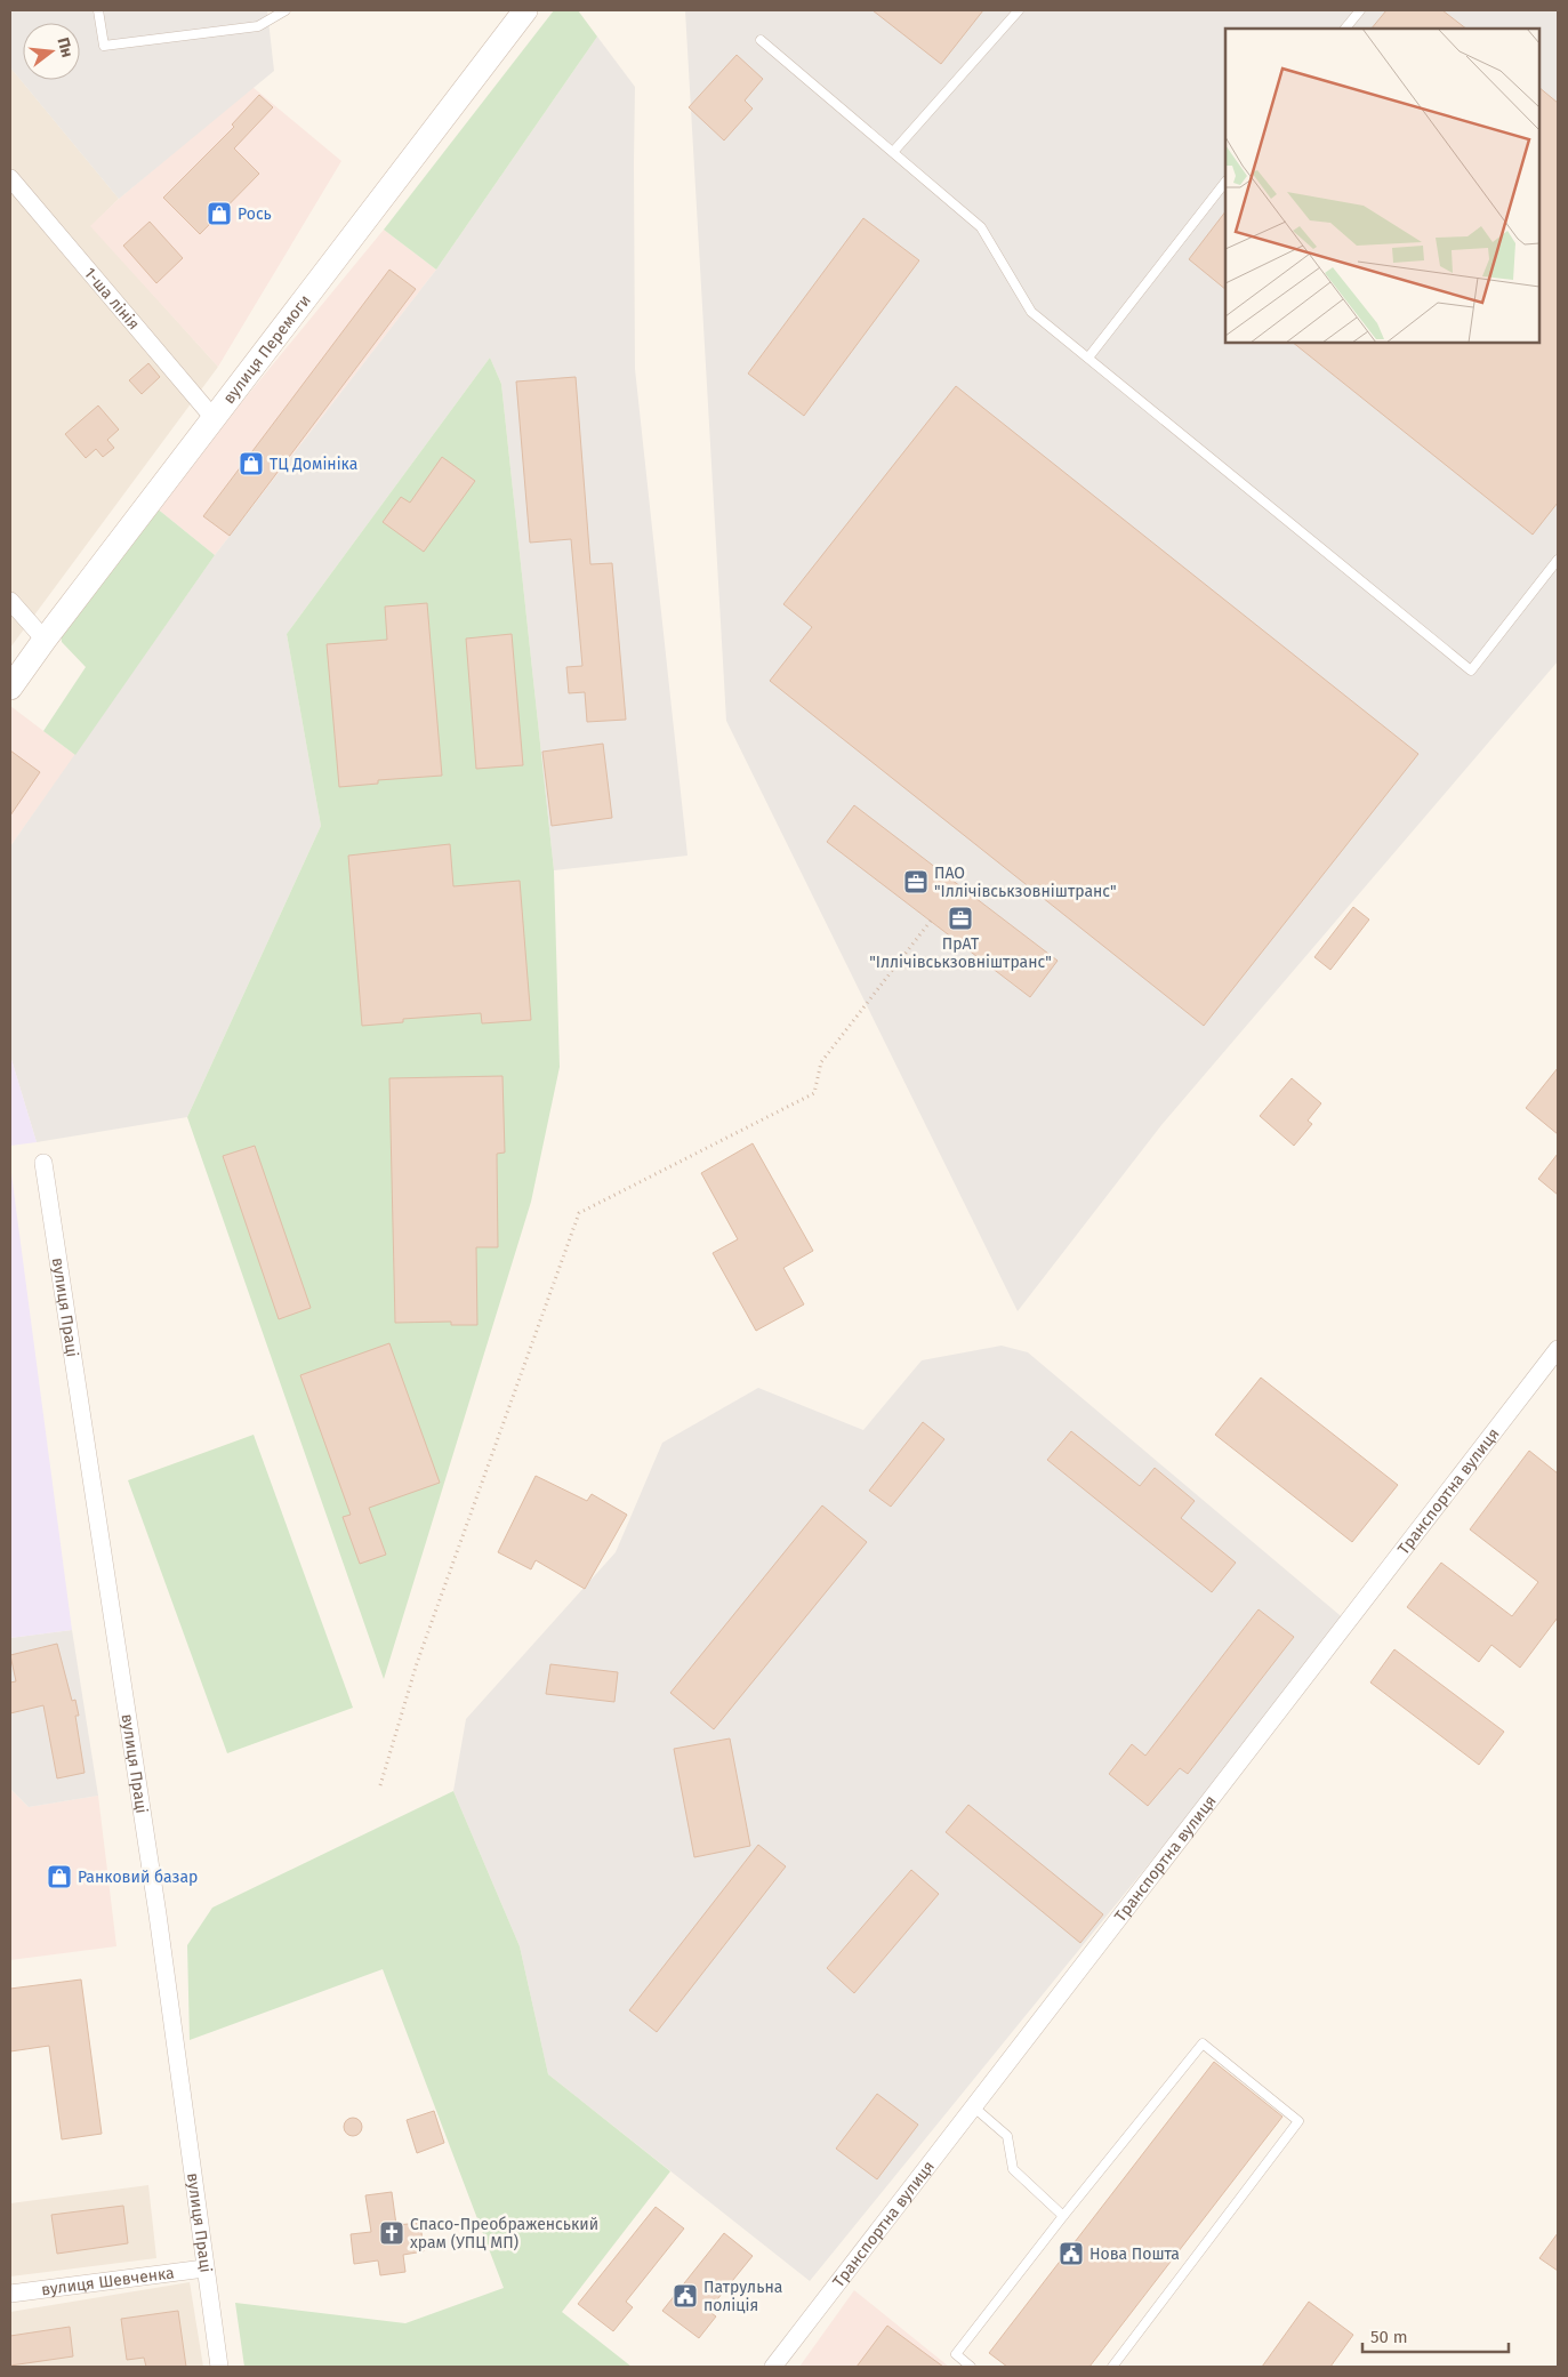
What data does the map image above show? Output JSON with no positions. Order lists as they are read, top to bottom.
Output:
{
  "streets": {
    "main road": ["вулиця Перемоги"],
    "street": [
      "1-ша лінія",
      "вулиця Праці",
      "Транспортна вулиця",
      "вулиця Шевченка"
    ]
  },
  "crossings": [
    ["1-ша лінія", "вулиця Перемоги"],
    ["вулиця Праці", "вулиця Шевченка"]
  ],
  "places": {
    "shop": ["Рось", "ТЦ Домініка", "Ранковий базар"],
    "office": ["ПАО \"Іллічівськзовніштранс\"", "ПрАТ \"Іллічівськзовніштранс\""],
    "church": ["Спасо-Преображенський храм (УПЦ МП)"],
    "public building": ["Нова Пошта", "Патрульна поліція"]
  },
  "scale_bar": "50 m",
  "north": "right"
}
